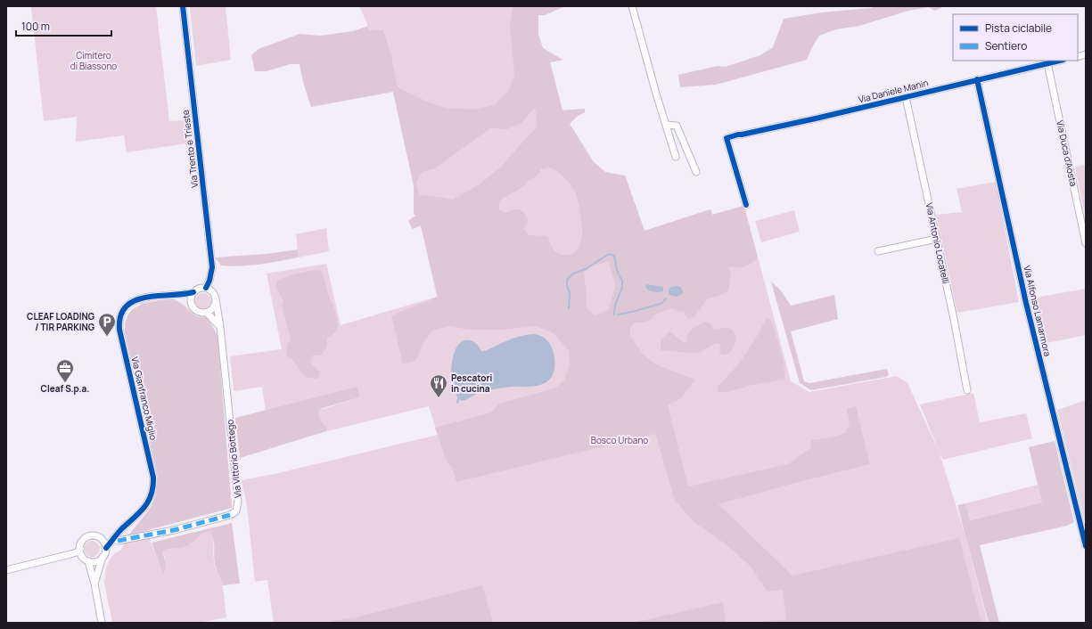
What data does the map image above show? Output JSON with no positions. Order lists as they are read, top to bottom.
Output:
{
  "streets": {
    "street": [
      "Via Daniele Manin",
      "Via Trento e Trieste",
      "Via Duca d'Aosta",
      "Via Antonio Locatelli",
      "Via Alfonso Lamarmora",
      "Via Gianfranco Miglio",
      "Via Vittorio Bottego"
    ]
  },
  "crossings": [
    ["Via Daniele Manin", "Via Duca d'Aosta"],
    ["Via Daniele Manin", "Via Antonio Locatelli"],
    ["Via Daniele Manin", "Via Alfonso Lamarmora"],
    ["Via Trento e Trieste", "Via Gianfranco Miglio"],
    ["Via Trento e Trieste", "Via Vittorio Bottego"],
    ["Via Gianfranco Miglio", "Via Vittorio Bottego"]
  ],
  "parks": ["Cimitero di Biassono", "Bosco Urbano"],
  "places": {
    "parking": ["CLEAF LOADING / TIR PARKING"],
    "office": ["Cleaf S.p.a."],
    "restaurant": ["Pescatori in cucina"]
  },
  "legend": ["Pista ciclabile", "Sentiero"],
  "scale_bar": "100 m"
}
